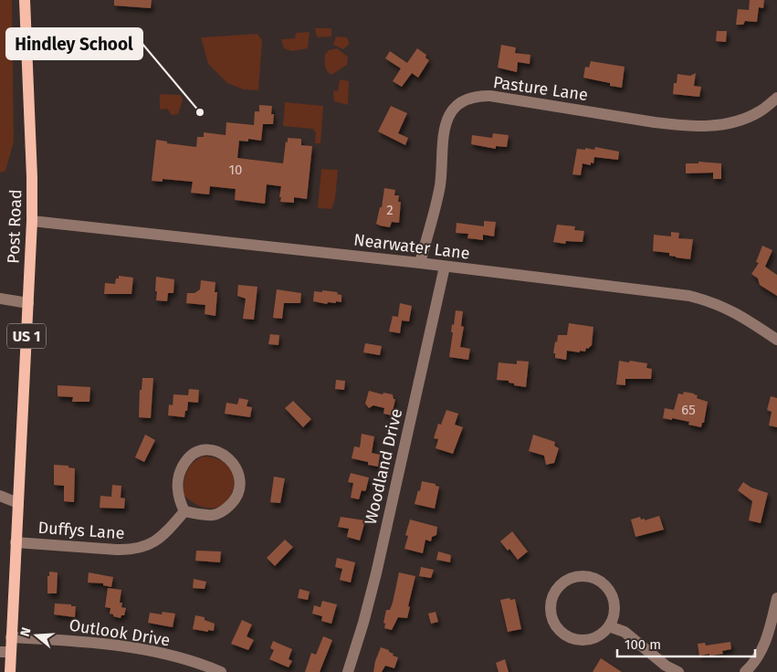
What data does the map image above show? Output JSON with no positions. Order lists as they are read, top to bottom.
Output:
{
  "streets": {
    "main road": ["Post Road", "US 1"],
    "street": [
      "Pasture Lane",
      "Nearwater Lane",
      "Woodland Drive",
      "Duffys Lane",
      "Outlook Drive"
    ]
  },
  "crossings": [
    ["Pasture Lane", "Nearwater Lane"],
    ["Post Road", "Nearwater Lane"],
    ["Post Road", "Duffys Lane"],
    ["Post Road", "Outlook Drive"],
    ["Nearwater Lane", "Woodland Drive"]
  ],
  "places": ["Hindley School"],
  "house_numbers": ["10", "2", "65"],
  "scale_bar": "100 m",
  "north": "left"
}
